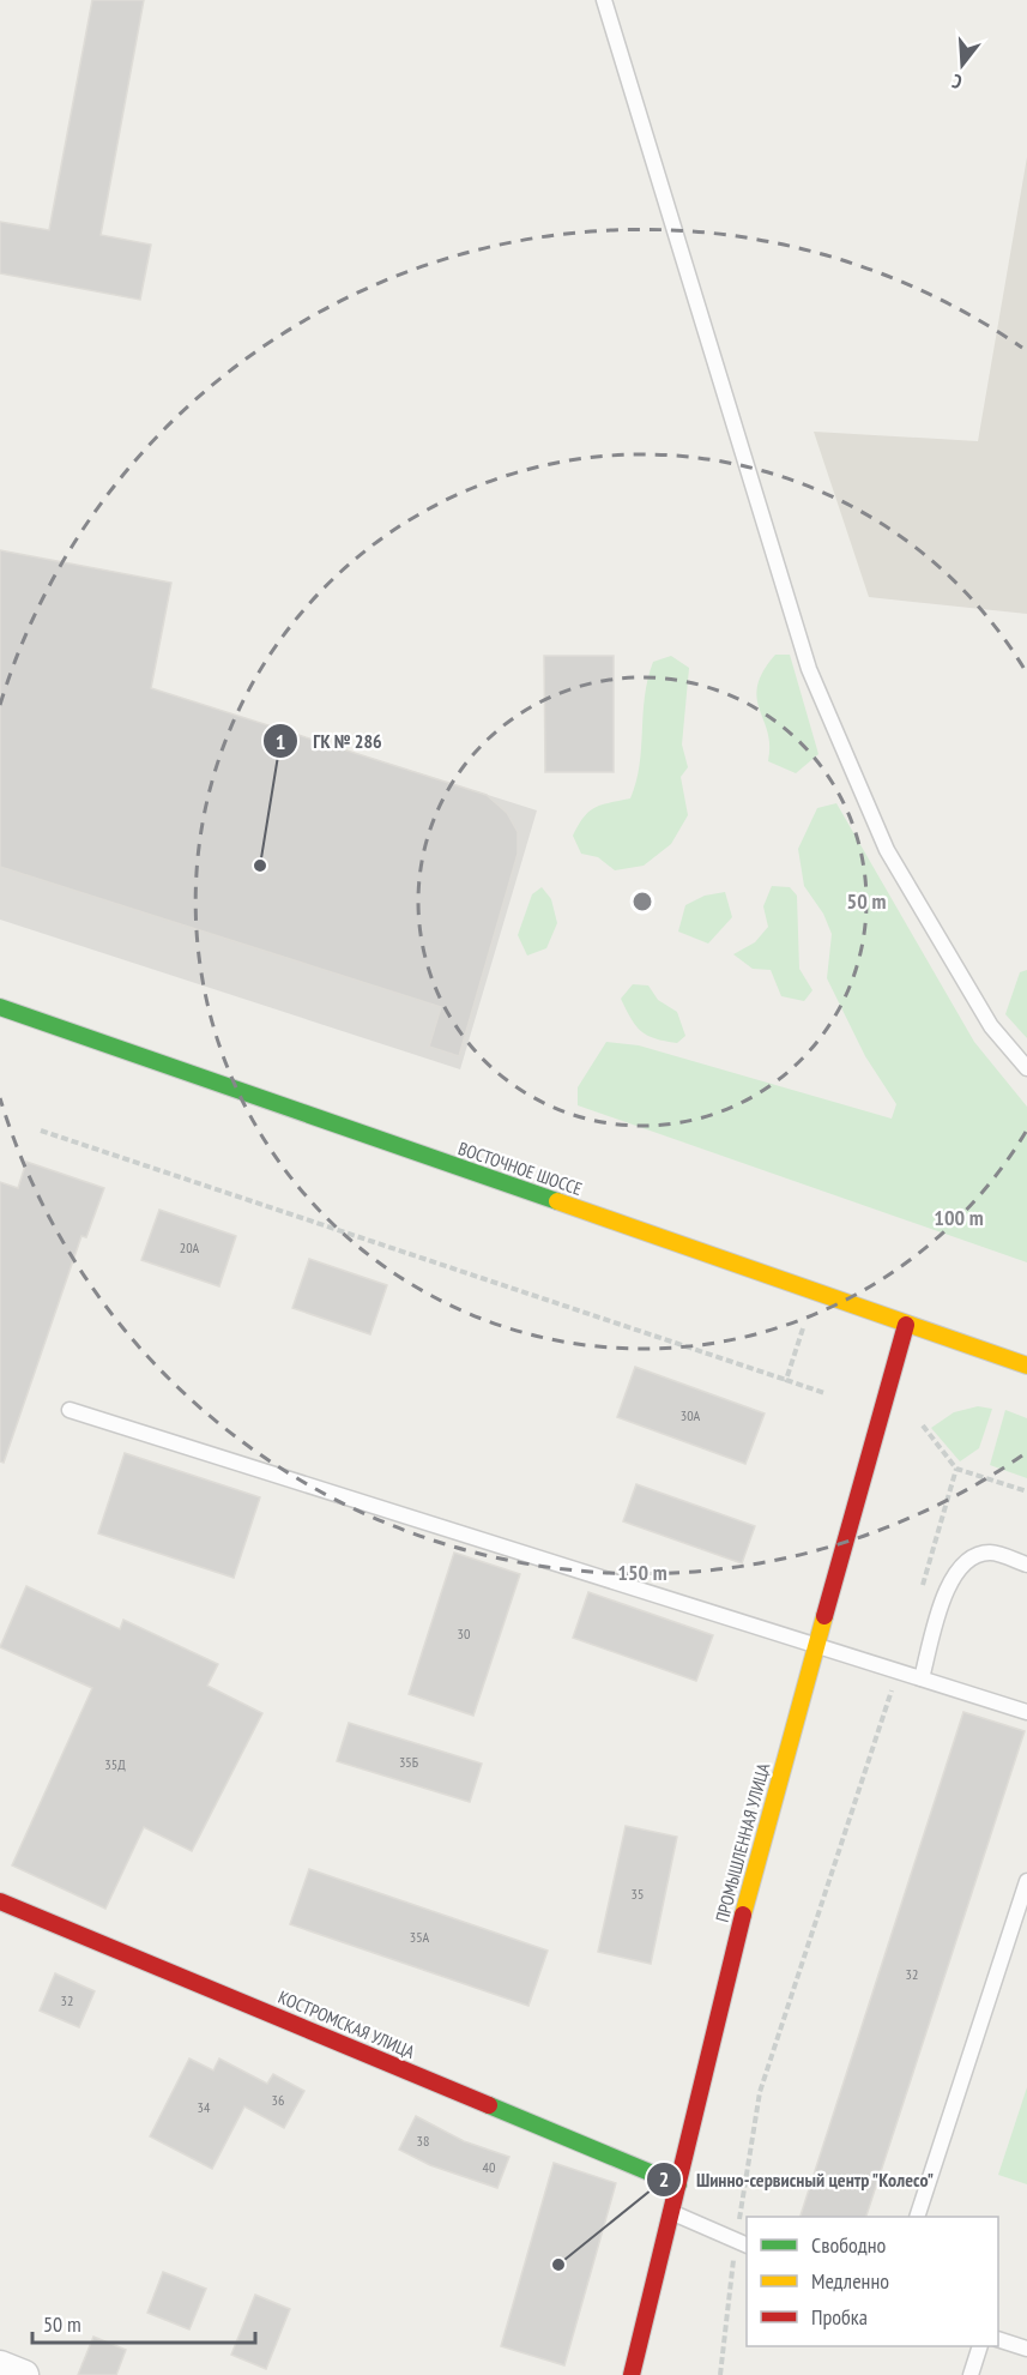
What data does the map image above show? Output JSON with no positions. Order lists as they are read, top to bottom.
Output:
{
  "streets": {
    "street": ["ВОСТОЧНОЕ ШОССЕ", "ПРОМЫШЛЕННАЯ УЛИЦА", "КОСТРОМСКАЯ УЛИЦА"]
  },
  "crossings": [
    ["ВОСТОЧНОЕ ШОССЕ", "ПРОМЫШЛЕННАЯ УЛИЦА"],
    ["ПРОМЫШЛЕННАЯ УЛИЦА", "КОСТРОМСКАЯ УЛИЦА"]
  ],
  "places": ["ГК № 286", "Шинно-сервисный центр \"Колесо\""],
  "house_numbers": [
    "20А",
    "30А",
    "30",
    "35Б",
    "35Д",
    "35",
    "35А",
    "32",
    "32",
    "36",
    "34",
    "38",
    "40"
  ],
  "legend": ["Свободно", "Медленно", "Пробка"],
  "scale_bar": "50 m",
  "north": "bottom",
  "rings": ["50 m", "100 m", "150 m"]
}
